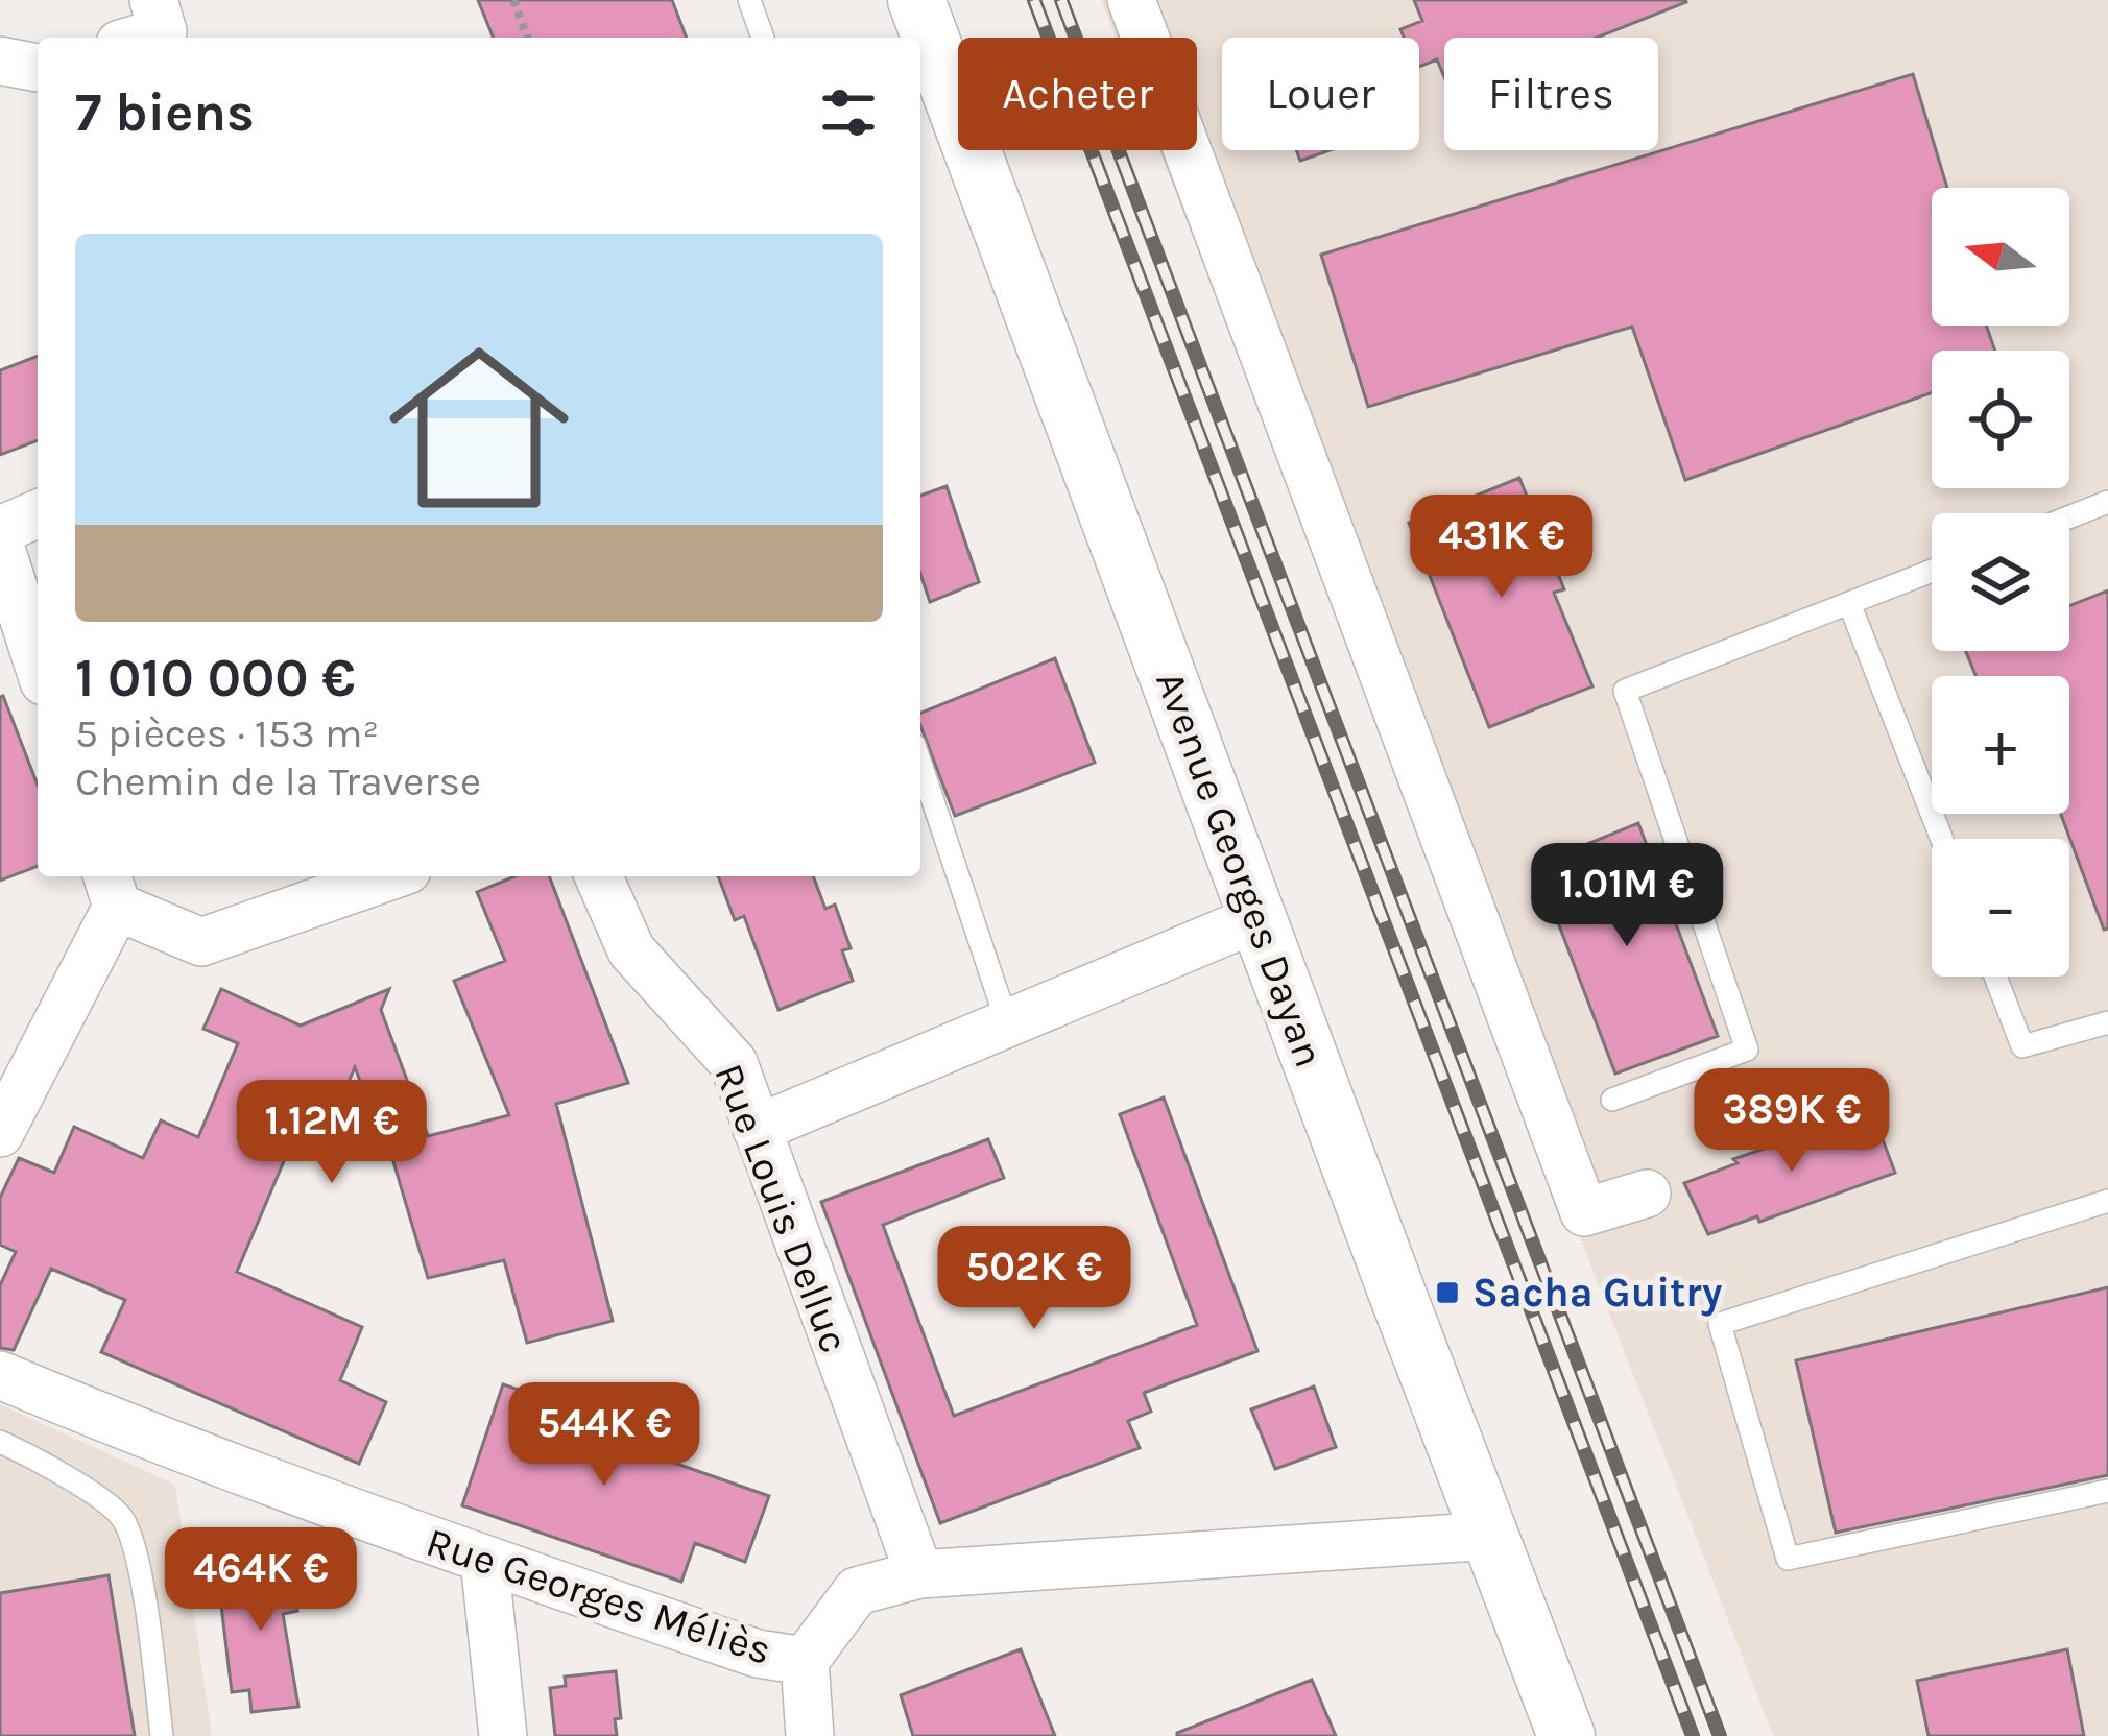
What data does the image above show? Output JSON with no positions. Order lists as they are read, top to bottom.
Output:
{
  "streets": {
    "street": ["Avenue Georges Dayan", "Rue Louis Delluc", "Rue Georges Méliès"]
  },
  "crossings": [
    ["Avenue Georges Dayan", "Rue Georges Méliès"],
    ["Rue Louis Delluc", "Rue Georges Méliès"]
  ],
  "places": {
    "transit": ["Sacha Guitry"]
  },
  "north": "left",
  "page": {
    "chip": ["Acheter", "Louer", "Filtres"],
    "heading": "7 biens",
    "map_buttons": ["+", "−"],
    "list": [
      {
        "name": "1 010 000 €",
        "note": "5 pièces · 153 m² · Chemin de la Traverse"
      }
    ],
    "price": [
      "431K €",
      "1.01M €",
      "389K €",
      "1.12M €",
      "502K €",
      "544K €",
      "464K €"
    ]
  }
}
